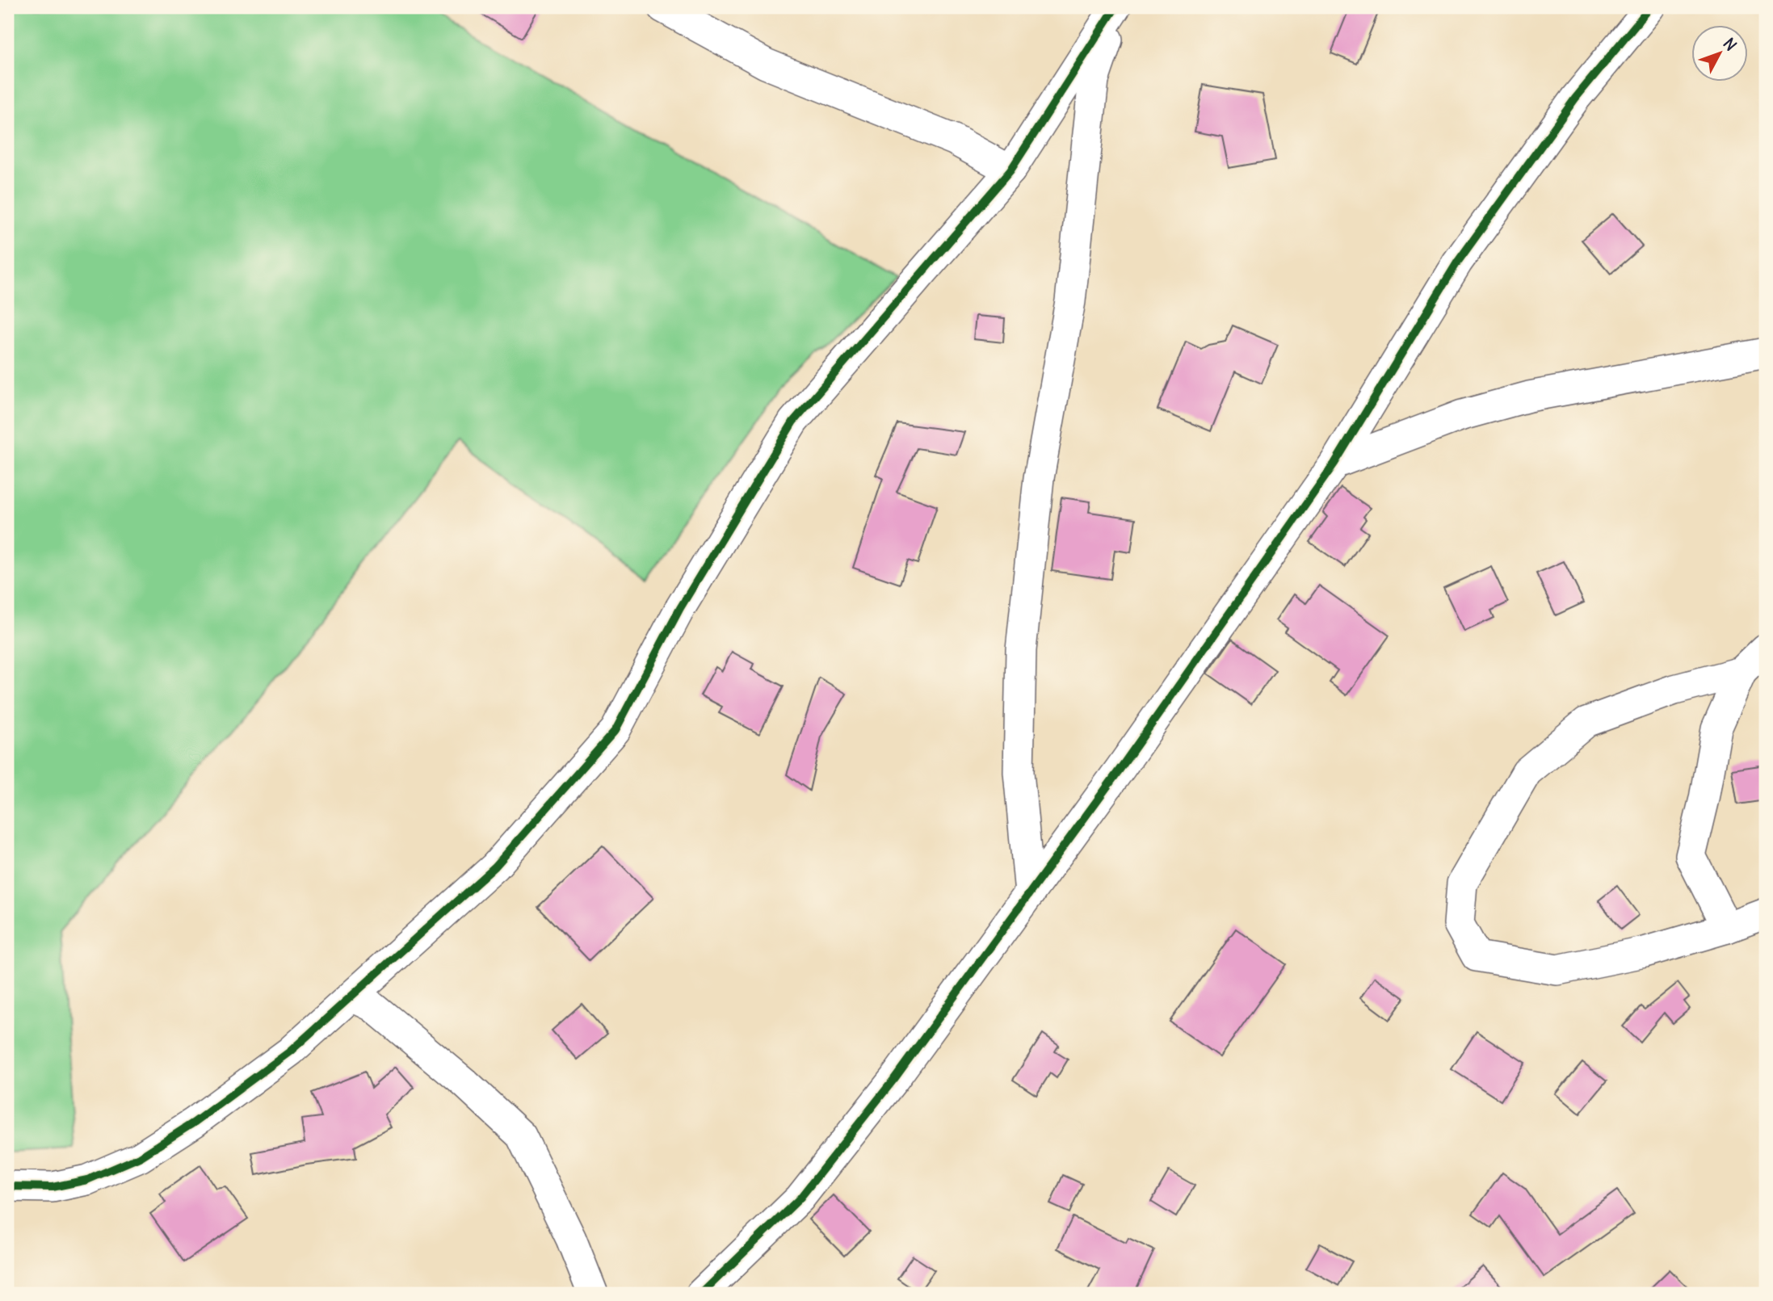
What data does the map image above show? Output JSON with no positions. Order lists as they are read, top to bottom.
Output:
{
  "north": "top right"
}
